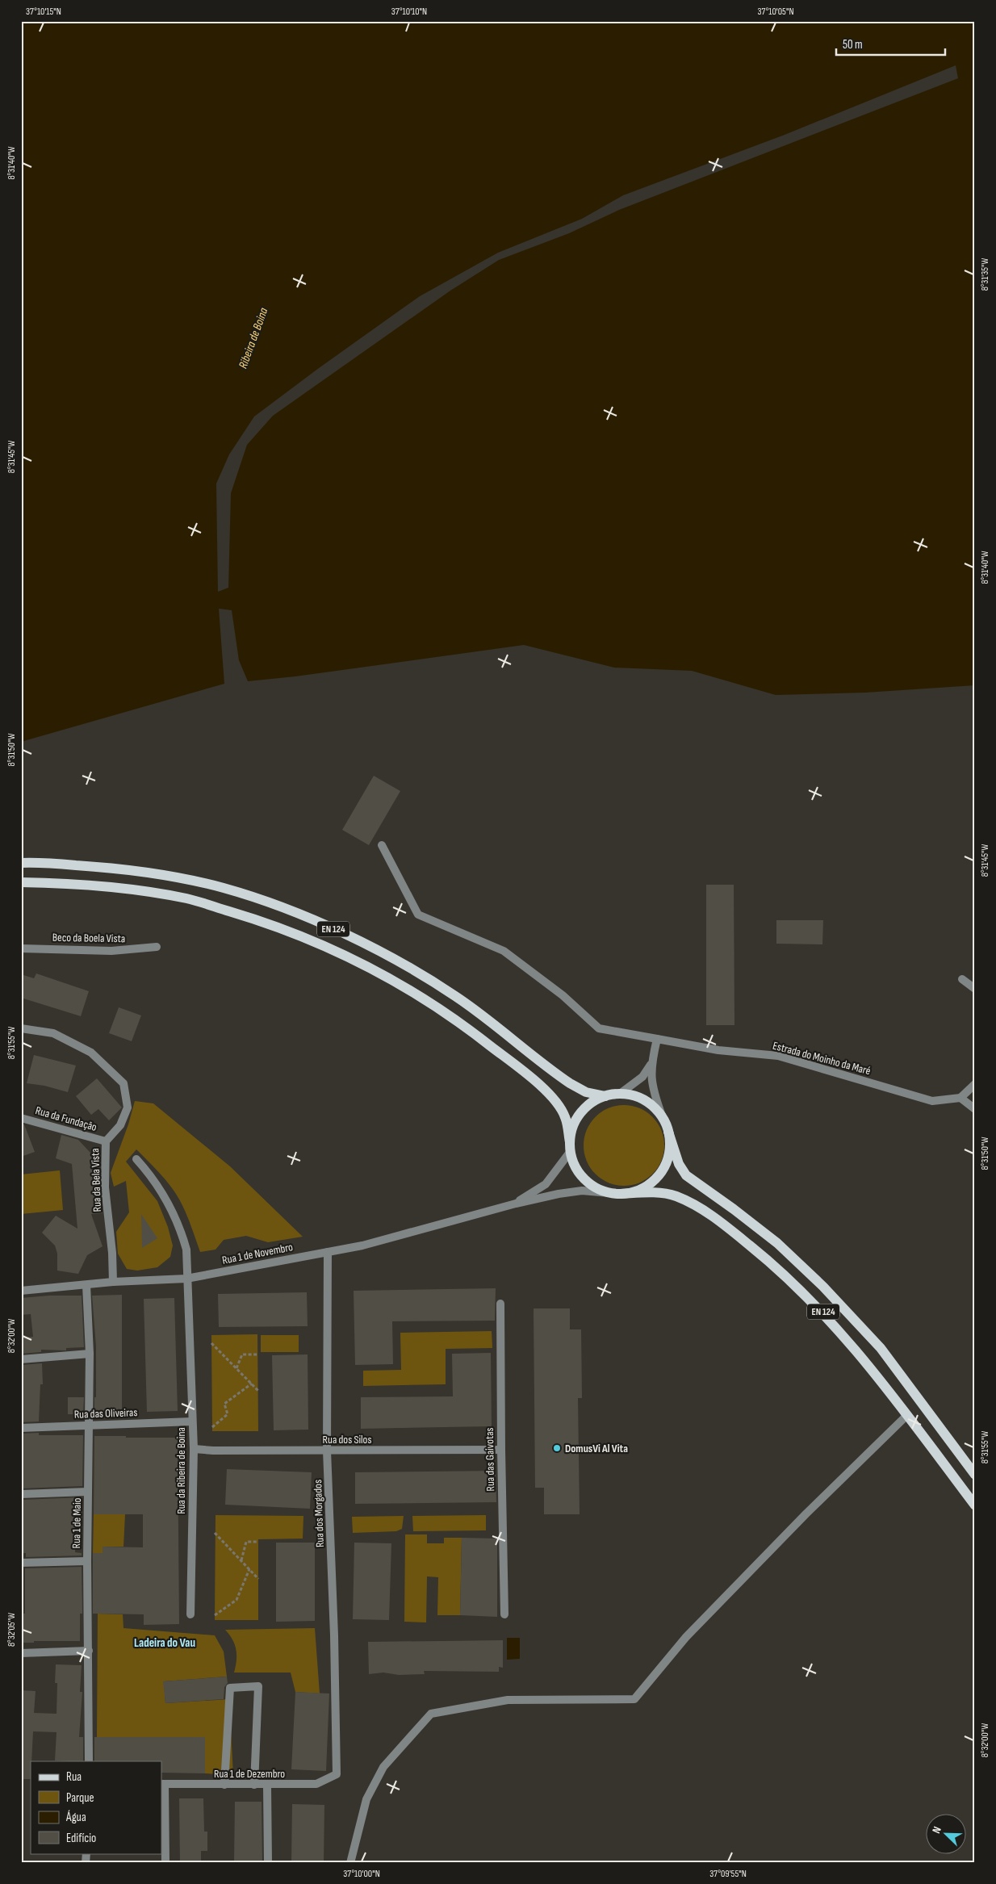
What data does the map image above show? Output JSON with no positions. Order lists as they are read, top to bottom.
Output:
{
  "streets": {
    "main road": ["EN 124"],
    "street": [
      "Beco da Boela Vista",
      "Estrada do Moinho da Maré",
      "Rua da Fundação",
      "Rua da Bela Vista",
      "Rua 1 de Novembro",
      "Rua das Oliveiras",
      "Rua dos Silos",
      "Rua das Gaivotas",
      "Rua da Ribeira de Boina",
      "Rua dos Morgados",
      "Rua 1 de Maio",
      "Rua 1 de Dezembro"
    ]
  },
  "crossings": [
    ["Rua da Fundação", "Rua da Bela Vista"],
    ["Rua da Bela Vista", "Rua 1 de Novembro"],
    ["Rua 1 de Novembro", "Rua da Ribeira de Boina"],
    ["Rua 1 de Novembro", "Rua dos Morgados"],
    ["Rua 1 de Novembro", "Rua 1 de Maio"],
    ["Rua das Oliveiras", "Rua da Ribeira de Boina"],
    ["Rua das Oliveiras", "Rua 1 de Maio"],
    ["Rua dos Silos", "Rua das Gaivotas"],
    ["Rua dos Silos", "Rua da Ribeira de Boina"],
    ["Rua dos Silos", "Rua dos Morgados"],
    ["Rua dos Morgados", "Rua 1 de Dezembro"]
  ],
  "districts": ["Ladeira do Vau"],
  "water": ["Ribeira de Boina"],
  "places": ["DomusVi Al Vita"],
  "legend": [
    "Rua",
    "Parque",
    "Água",
    "Edifício"
  ],
  "scale_bar": "50 m",
  "north": "top left",
  "coordinates": [
    "37°10'15\"N",
    "37°10'10\"N",
    "37°10'05\"N",
    "8°31'40\"W",
    "8°31'35\"W",
    "8°31'45\"W",
    "8°31'50\"W",
    "8°31'55\"W",
    "8°32'00\"W",
    "8°32'05\"W",
    "37°10'00\"N",
    "37°09'55\"N"
  ]
}
